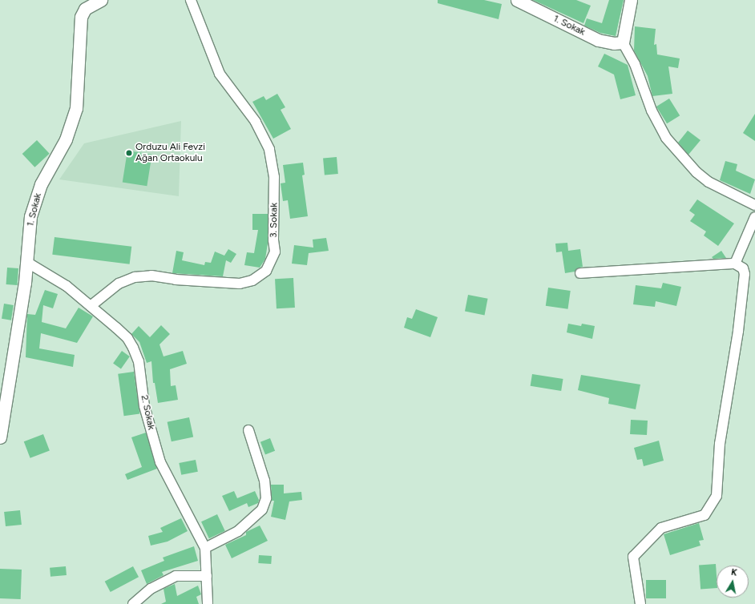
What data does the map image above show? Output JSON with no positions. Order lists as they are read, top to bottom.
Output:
{
  "streets": {
    "street": ["1. Sokak", "3. Sokak", "2. Sokak"]
  },
  "crossings": [
    ["1. Sokak", "2. Sokak"],
    ["3. Sokak", "2. Sokak"]
  ],
  "places": ["Orduzu Ali Fevzi Ağan Ortaokulu"],
  "north": "top"
}
